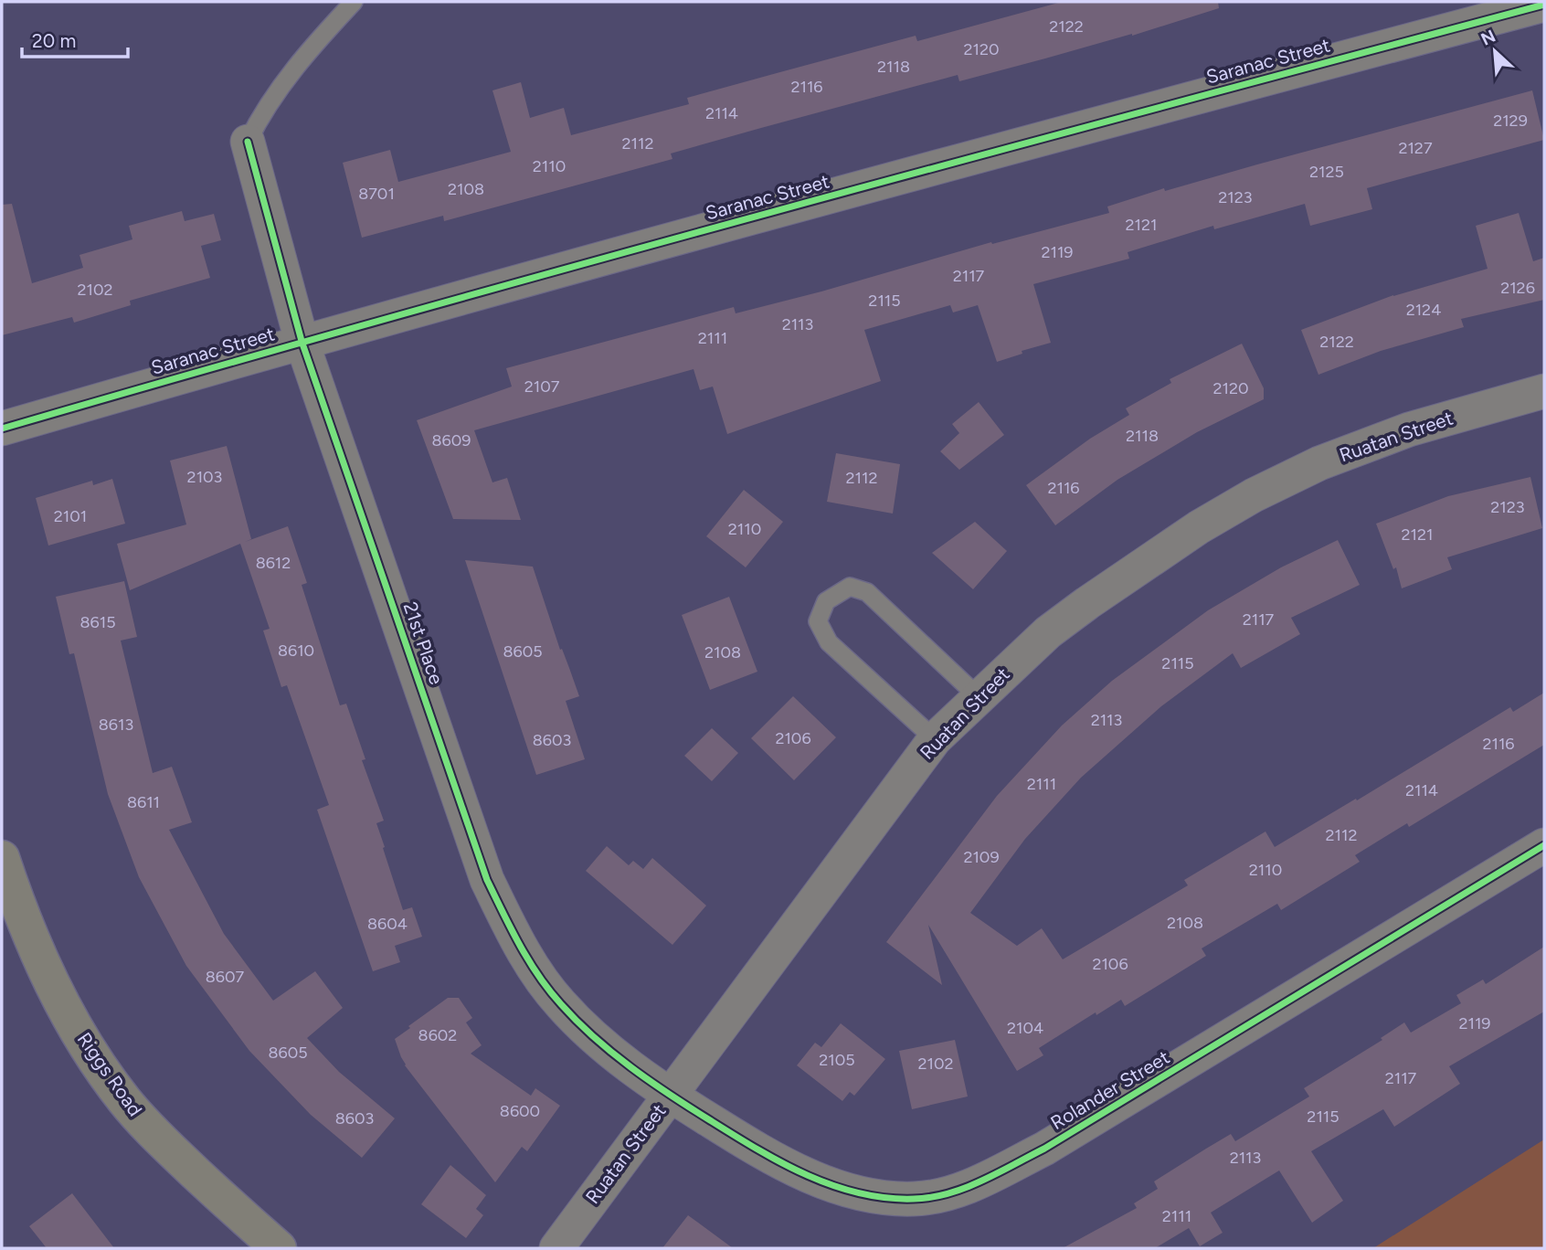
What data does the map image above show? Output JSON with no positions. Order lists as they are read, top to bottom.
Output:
{
  "streets": {
    "main road": ["Riggs Road"],
    "street": [
      "Saranac Street",
      "Ruatan Street",
      "21st Place",
      "Rolander Street"
    ]
  },
  "crossings": [
    ["Saranac Street", "21st Place"],
    ["Ruatan Street", "21st Place"],
    ["Ruatan Street", "Rolander Street"],
    ["21st Place", "Rolander Street"]
  ],
  "house_numbers": [
    "2122",
    "2120",
    "2118",
    "2116",
    "2114",
    "2129",
    "2112",
    "2127",
    "2110",
    "2125",
    "2108",
    "8701",
    "2123",
    "2121",
    "2119",
    "2117",
    "2126",
    "2102",
    "2115",
    "2124",
    "2113",
    "2111",
    "2122",
    "2107",
    "2120",
    "2118",
    "8609",
    "2103",
    "2112",
    "2116",
    "2123",
    "2101",
    "2110",
    "2121",
    "8612",
    "2117",
    "8615",
    "8610",
    "8605",
    "2108",
    "2115",
    "2113",
    "8613",
    "2106",
    "8603",
    "2116",
    "2111",
    "2114",
    "8611",
    "2112",
    "2109",
    "2110",
    "2108",
    "8604",
    "2106",
    "8607",
    "2119",
    "2104",
    "8602",
    "8605",
    "2105",
    "2102",
    "2117",
    "8600",
    "2115",
    "8603",
    "2113",
    "2111"
  ],
  "scale_bar": "20 m",
  "north": "top left"
}
